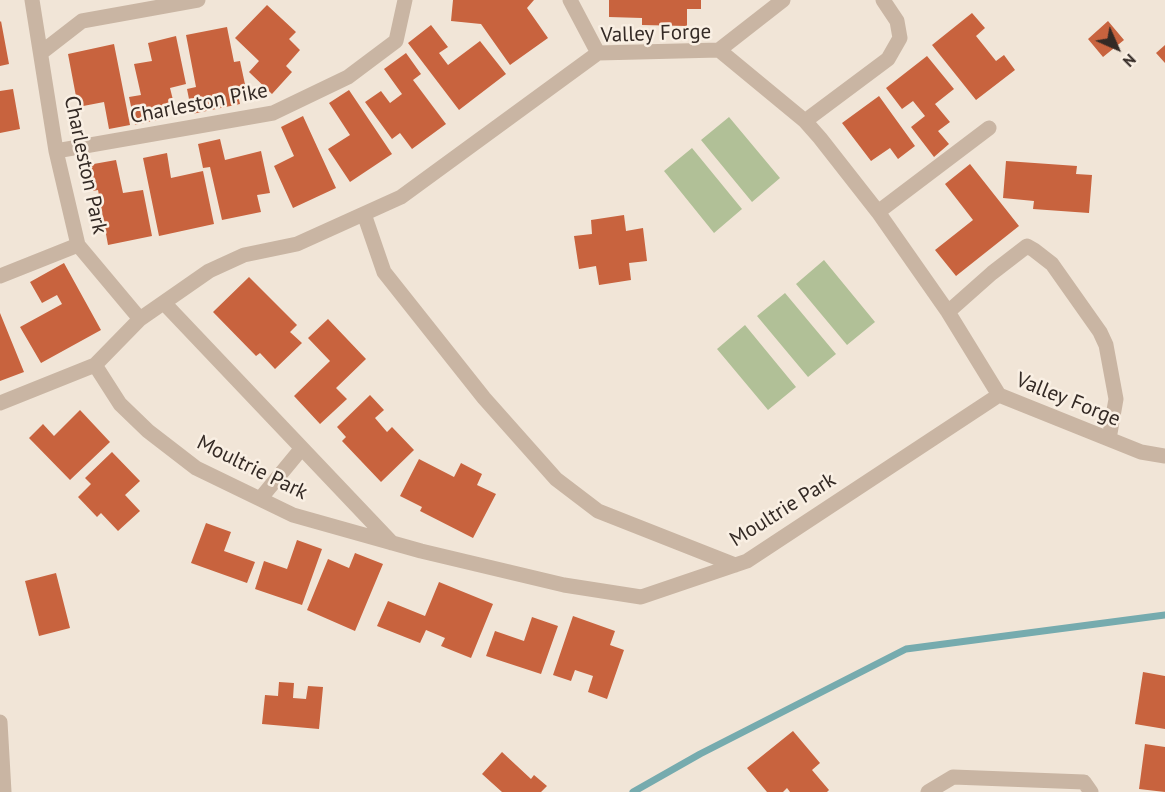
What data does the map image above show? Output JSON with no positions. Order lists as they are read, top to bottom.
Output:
{
  "streets": {
    "street": [
      "Valley Forge",
      "Charleston Pike",
      "Charleston Park",
      "Moultrie Park"
    ]
  },
  "crossings": [
    ["Valley Forge", "Charleston Park"],
    ["Valley Forge", "Moultrie Park"],
    ["Charleston Pike", "Charleston Park"]
  ],
  "north": "bottom right"
}
